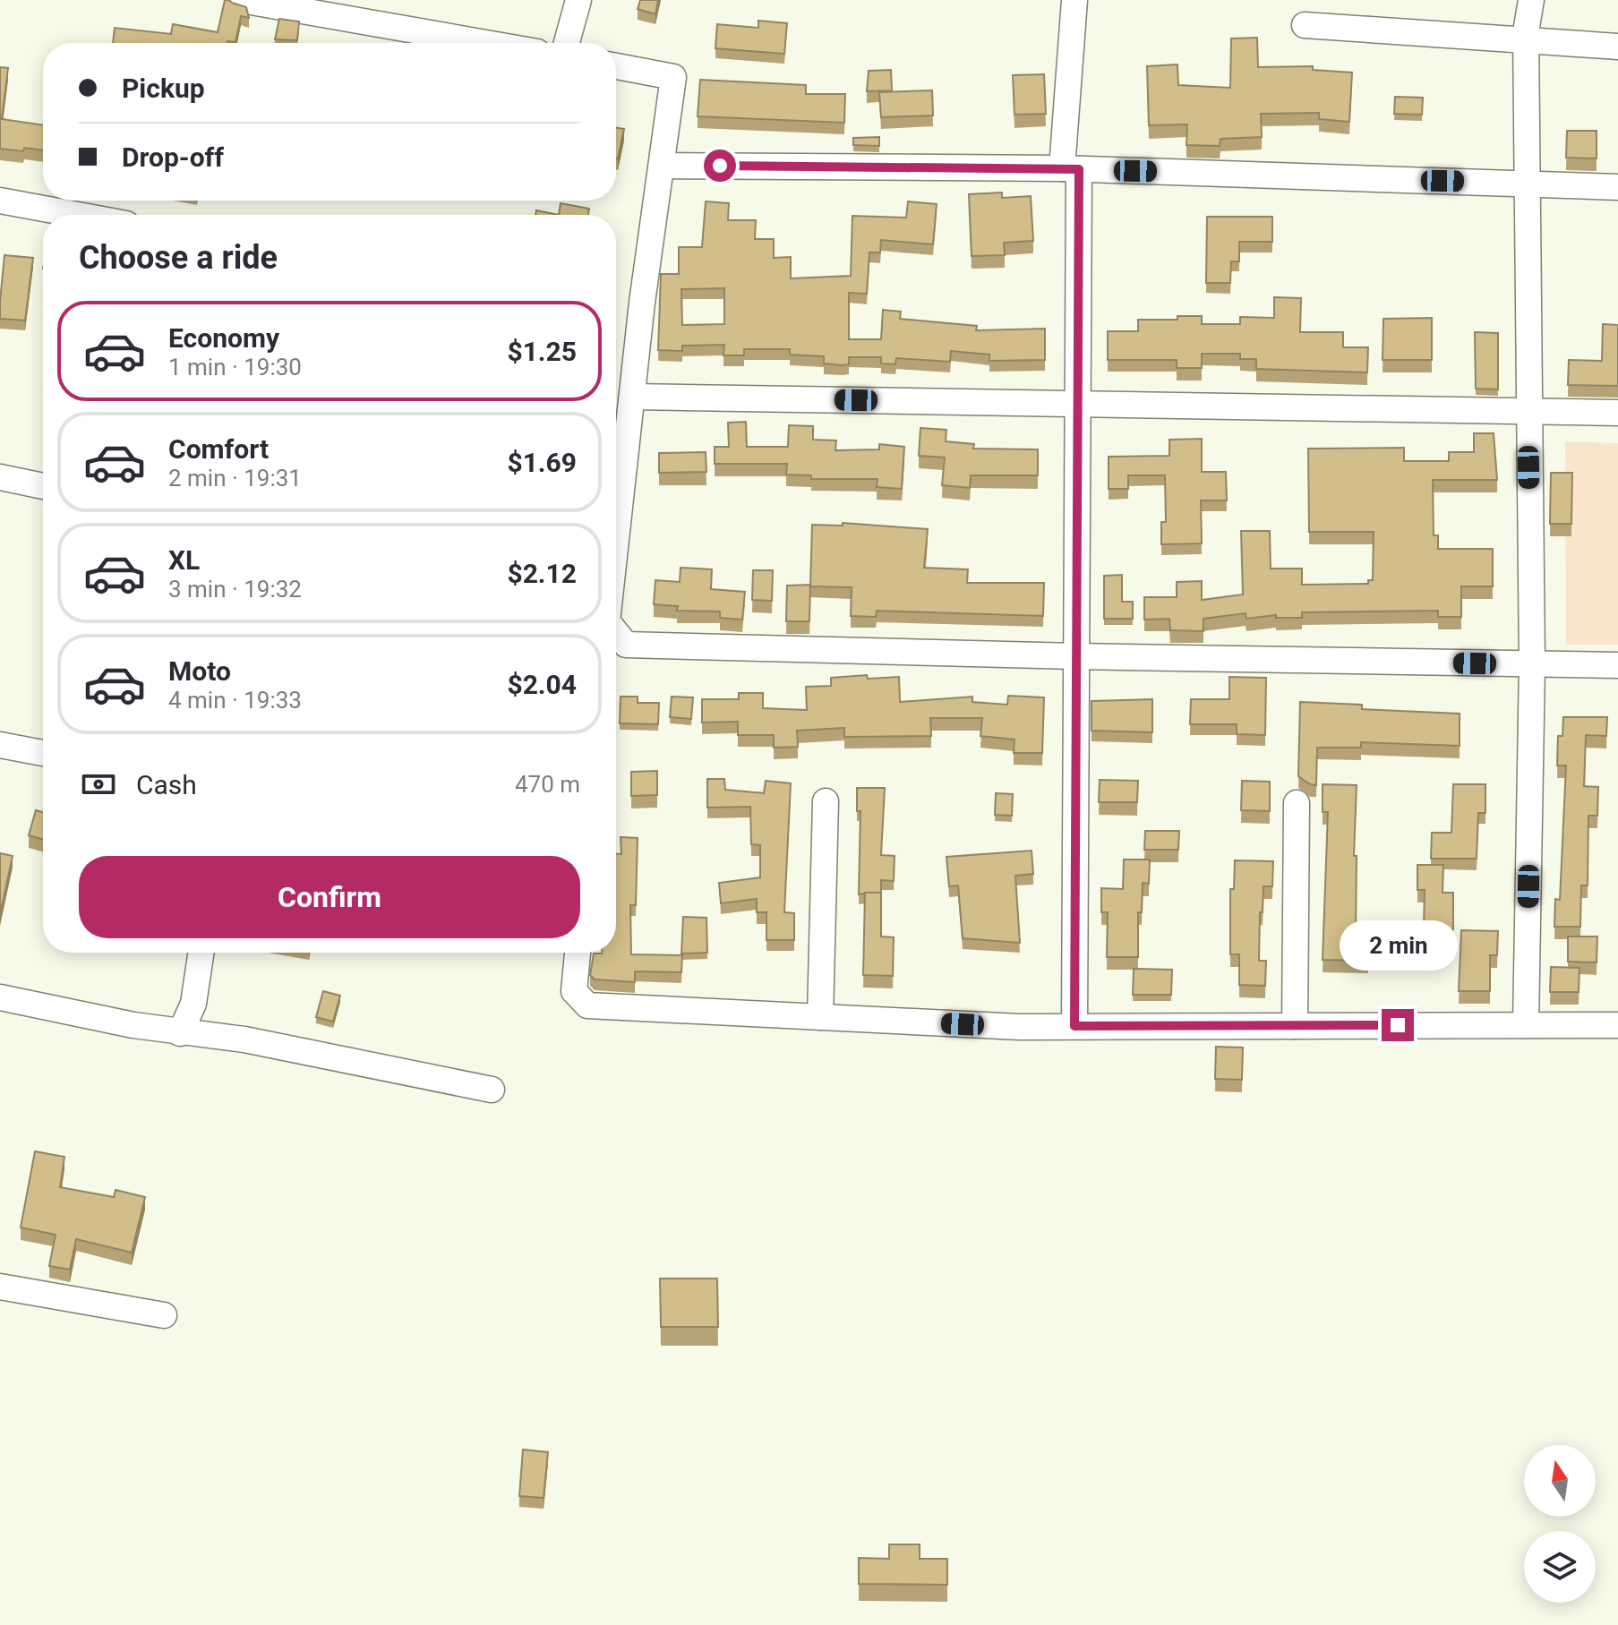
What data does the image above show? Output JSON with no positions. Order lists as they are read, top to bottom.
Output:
{
  "north": "top",
  "page": {
    "banner": ["Pickup", "Drop-off"],
    "heading": "Choose a ride",
    "list": [
      {
        "name": "Economy",
        "note": "1 min · 19:30",
        "value": "$1.25"
      },
      {
        "name": "Comfort",
        "note": "2 min · 19:31",
        "value": "$1.69"
      },
      {
        "name": "XL",
        "note": "3 min · 19:32",
        "value": "$2.12"
      },
      {
        "name": "Moto",
        "note": "4 min · 19:33",
        "value": "$2.04"
      }
    ],
    "pay": ["Cash", "470 m"],
    "buttons": "Confirm",
    "bubble": "2 min"
  }
}
